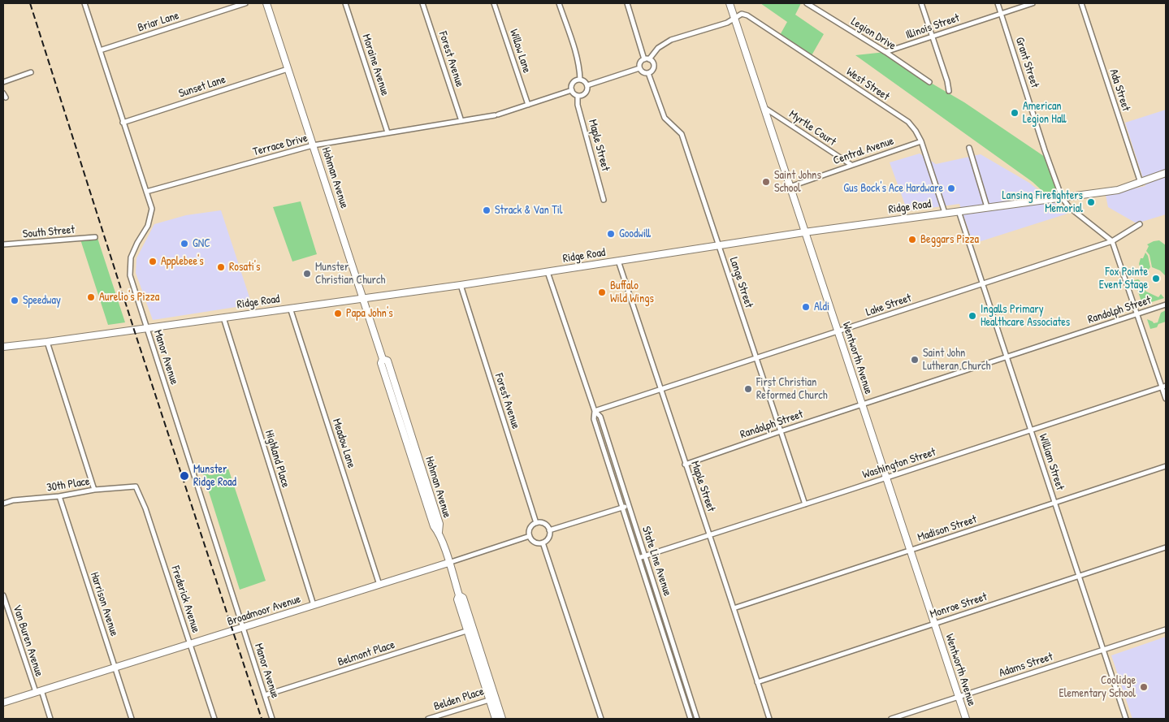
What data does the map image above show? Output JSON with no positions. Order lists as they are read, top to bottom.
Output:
{
  "streets": {
    "main road": [
      "Hohman Avenue",
      "Ridge Road",
      "Wentworth Avenue",
      "Broadmoor Avenue"
    ],
    "street": [
      "Briar Lane",
      "Illinois Street",
      "Legion Drive",
      "Willow Lane",
      "Forest Avenue",
      "Grant Street",
      "Moraine Avenue",
      "West Street",
      "Sunset Lane",
      "Ada Street",
      "Myrtle Court",
      "Terrace Drive",
      "Maple Street",
      "Central Avenue",
      "South Street",
      "Lange Street",
      "Lake Street",
      "Randolph Street",
      "Manor Avenue",
      "Meadow Lane",
      "Highland Place",
      "William Street",
      "Washington Street",
      "30th Place",
      "Madison Street",
      "State Line Avenue",
      "Frederick Avenue",
      "Harrison Avenue",
      "Monroe Street",
      "Van Buren Avenue",
      "Belmont Place",
      "Adams Street",
      "Belden Place"
    ]
  },
  "crossings": [
    ["Briar Lane", "Manor Avenue"],
    ["Illinois Street", "Legion Drive"],
    ["Illinois Street", "Grant Street"],
    ["Willow Lane", "Terrace Drive"],
    ["Forest Avenue", "Terrace Drive"],
    ["Forest Avenue", "Ridge Road"],
    ["Forest Avenue", "Broadmoor Avenue"],
    ["Grant Street", "Ridge Road"],
    ["Moraine Avenue", "Terrace Drive"],
    ["West Street", "Central Avenue"],
    ["West Street", "Ridge Road"],
    ["West Street", "Wentworth Avenue"],
    ["Sunset Lane", "Hohman Avenue"],
    ["Sunset Lane", "Manor Avenue"],
    ["Ada Street", "Ridge Road"],
    ["Myrtle Court", "Central Avenue"],
    ["Myrtle Court", "Wentworth Avenue"],
    ["Terrace Drive", "Maple Street"],
    ["Terrace Drive", "Hohman Avenue"],
    ["Terrace Drive", "Manor Avenue"],
    ["Maple Street", "Ridge Road"],
    ["Maple Street", "Lake Street"],
    ["Maple Street", "Randolph Street"],
    ["Maple Street", "Washington Street"],
    ["Maple Street", "Madison Street"],
    ["Maple Street", "Monroe Street"],
    ["Central Avenue", "Wentworth Avenue"],
    ["Hohman Avenue", "Ridge Road"],
    ["Hohman Avenue", "Broadmoor Avenue"],
    ["Hohman Avenue", "Belmont Place"],
    ["Hohman Avenue", "Belden Place"],
    ["Ridge Road", "Lange Street"],
    ["Ridge Road", "Manor Avenue"],
    ["Ridge Road", "Wentworth Avenue"],
    ["Ridge Road", "Meadow Lane"],
    ["Ridge Road", "Highland Place"],
    ["Ridge Road", "William Street"],
    ["Ridge Road", "State Line Avenue"],
    ["Lange Street", "Lake Street"],
    ["Lange Street", "Randolph Street"],
    ["Lange Street", "Washington Street"],
    ["Lake Street", "Wentworth Avenue"],
    ["Lake Street", "William Street"],
    ["Lake Street", "State Line Avenue"],
    ["Randolph Street", "Wentworth Avenue"],
    ["Randolph Street", "William Street"],
    ["Manor Avenue", "Broadmoor Avenue"],
    ["Manor Avenue", "Belmont Place"],
    ["Wentworth Avenue", "Washington Street"],
    ["Wentworth Avenue", "Madison Street"],
    ["Wentworth Avenue", "Monroe Street"],
    ["Wentworth Avenue", "Adams Street"],
    ["Meadow Lane", "Broadmoor Avenue"],
    ["Highland Place", "Broadmoor Avenue"],
    ["William Street", "Washington Street"],
    ["William Street", "Madison Street"],
    ["William Street", "Monroe Street"],
    ["William Street", "Adams Street"],
    ["Washington Street", "State Line Avenue"],
    ["30th Place", "Frederick Avenue"],
    ["30th Place", "Harrison Avenue"],
    ["Frederick Avenue", "Broadmoor Avenue"],
    ["Harrison Avenue", "Broadmoor Avenue"],
    ["Broadmoor Avenue", "Van Buren Avenue"]
  ],
  "places": [
    "American Legion Hall",
    "Saint Johns School",
    "Gus Bock's Ace Hardware",
    "Lansing Firefighters Memorial",
    "Strack & Van Til",
    "Goodwill",
    "Beggars Pizza",
    "GNC",
    "Applebee's",
    "Rosati's",
    "Munster Christian Church",
    "Fox Pointe Event Stage",
    "Buffalo Wild Wings",
    "Aurelio's Pizza",
    "Speedway",
    "Aldi",
    "Papa John's",
    "Ingalls Primary Healthcare Associates",
    "Saint John Lutheran Church",
    "First Christian Reformed Church",
    "Munster Ridge Road",
    "Coolidge Elementary School"
  ]
}
